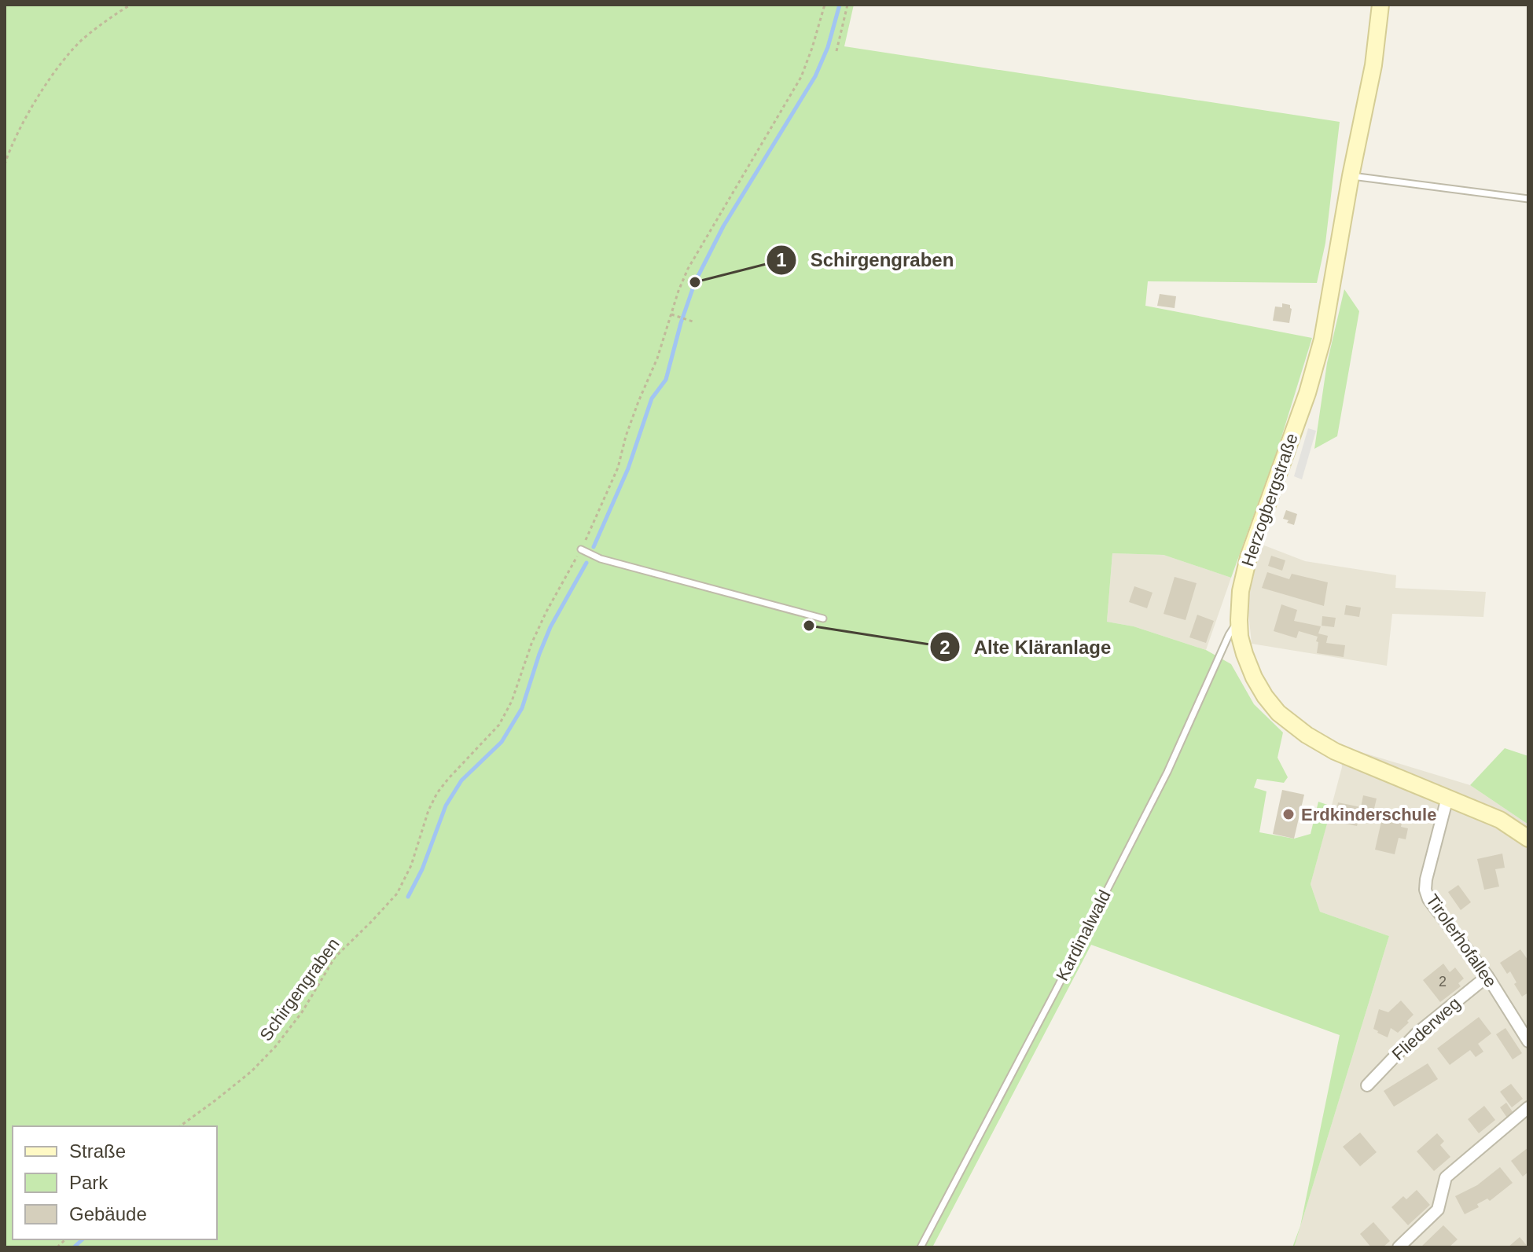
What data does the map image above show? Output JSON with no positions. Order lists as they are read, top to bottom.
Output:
{
  "streets": {
    "main road": ["Herzogbergstraße"],
    "street": ["Tirolerhofallee", "Fliederweg"],
    "lane": ["Kardinalwald"],
    "path": ["Schirgengraben"]
  },
  "crossings": [
    ["Herzogbergstraße", "Kardinalwald"],
    ["Herzogbergstraße", "Tirolerhofallee"],
    ["Tirolerhofallee", "Fliederweg"]
  ],
  "places": ["Schirgengraben", "Alte Kläranlage", "Erdkinderschule"],
  "house_numbers": ["2"],
  "legend": ["Straße", "Park", "Gebäude"]
}
